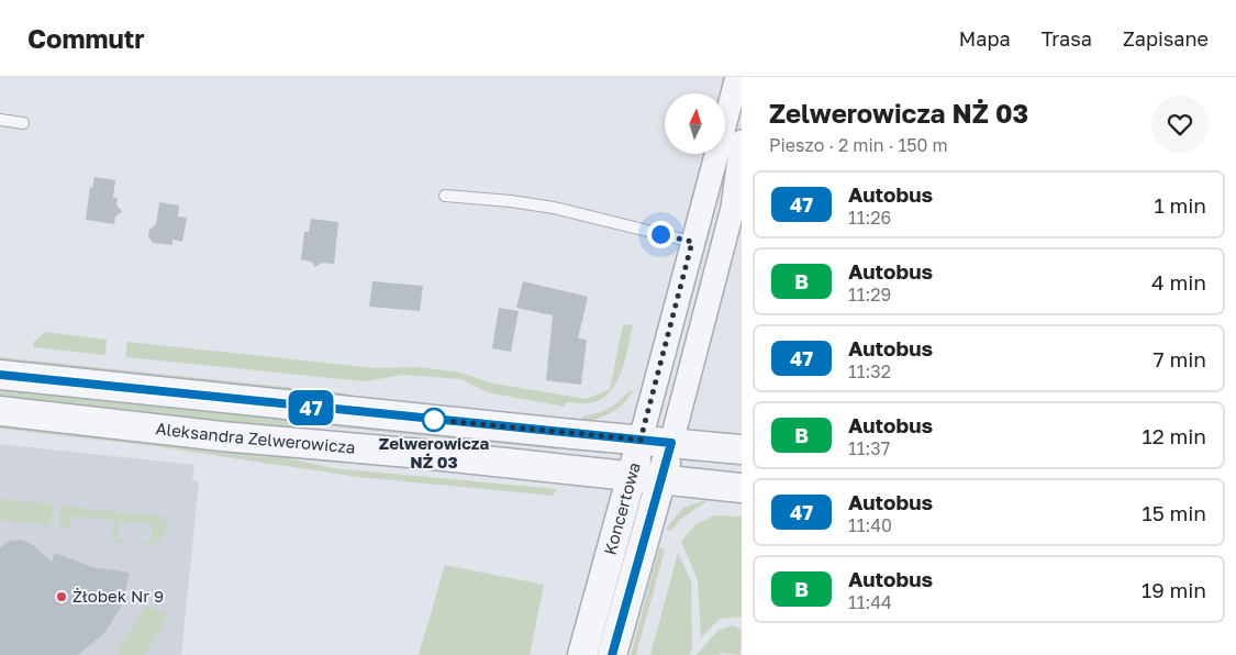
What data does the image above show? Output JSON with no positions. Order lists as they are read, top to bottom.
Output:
{
  "streets": {
    "street": ["Aleksandra Zelwerowicza", "Koncertowa"]
  },
  "crossings": [
    ["Aleksandra Zelwerowicza", "Koncertowa"]
  ],
  "places": ["Zelwerowicza NŻ 03", "Żłobek Nr 9"],
  "lines": ["bus line 47"],
  "north": "top",
  "page": {
    "header": "Commutr",
    "nav": ["Mapa", "Trasa", "Zapisane"],
    "on_map": "47",
    "heading": ["Zelwerowicza NŻ 03", "Pieszo · 2 min · 150 m"],
    "list": [
      {
        "mark": "47",
        "name": "Autobus",
        "note": "11:26",
        "value": "1 min"
      },
      {
        "mark": "B",
        "name": "Autobus",
        "note": "11:29",
        "value": "4 min"
      },
      {
        "mark": "47",
        "name": "Autobus",
        "note": "11:32",
        "value": "7 min"
      },
      {
        "mark": "B",
        "name": "Autobus",
        "note": "11:37",
        "value": "12 min"
      },
      {
        "mark": "47",
        "name": "Autobus",
        "note": "11:40",
        "value": "15 min"
      },
      {
        "mark": "B",
        "name": "Autobus",
        "note": "11:44",
        "value": "19 min"
      }
    ]
  }
}
